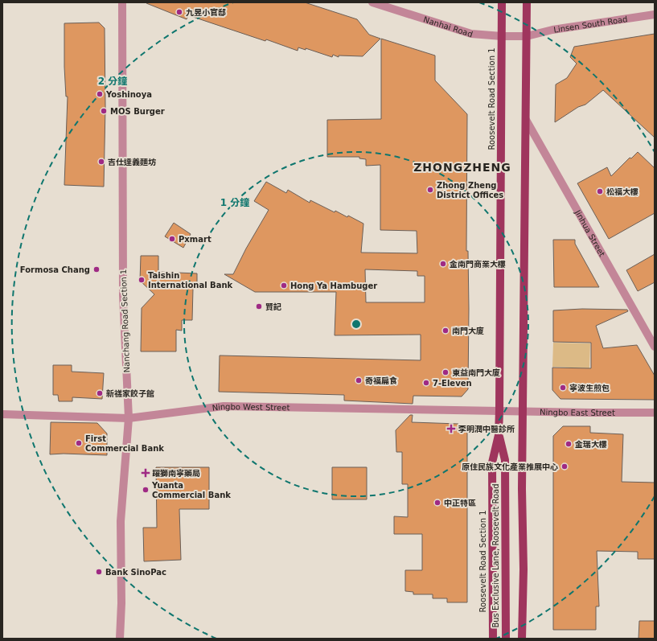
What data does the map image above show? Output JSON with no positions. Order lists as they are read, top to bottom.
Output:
{
  "streets": {
    "main road": ["Roosevelt Road Section 1", "Bus Exclusive Lane, Roosevelt Road"],
    "street": [
      "Linsen South Road",
      "Nanhai Road",
      "Jinhua Street",
      "Nanchang Road Section 1",
      "Ningbo West Street",
      "Ningbo East Street"
    ]
  },
  "crossings": [
    ["Linsen South Road", "Nanhai Road"],
    ["Nanhai Road", "Roosevelt Road Section 1"],
    ["Roosevelt Road Section 1", "Ningbo West Street"],
    ["Roosevelt Road Section 1", "Ningbo East Street"],
    ["Roosevelt Road Section 1", "Bus Exclusive Lane, Roosevelt Road"],
    ["Nanchang Road Section 1", "Ningbo West Street"],
    ["Ningbo West Street", "Ningbo East Street"]
  ],
  "districts": ["ZHONGZHENG"],
  "places": {
    "other": [
      "九昱小官邸",
      "Yoshinoya",
      "MOS Burger",
      "吉仕達義麵坊",
      "Zhong Zheng District Offices",
      "松福大樓",
      "Pxmart",
      "金南門商業大樓",
      "Formosa Chang",
      "Taishin International Bank",
      "Hong Ya Hambuger",
      "賢記",
      "南門大廈",
      "東益南門大廈",
      "奇福扁食",
      "7-Eleven",
      "寧波生煎包",
      "新禚家餃子館",
      "First Commercial Bank",
      "金瑞大樓",
      "原住民族文化產業推展中心",
      "Yuanta Commercial Bank",
      "中正特區",
      "Bank SinoPac"
    ],
    "health": ["李明潤中醫診所", "躍獅南寧藥局"]
  },
  "rings": ["2 分鐘", "1 分鐘"]
}
